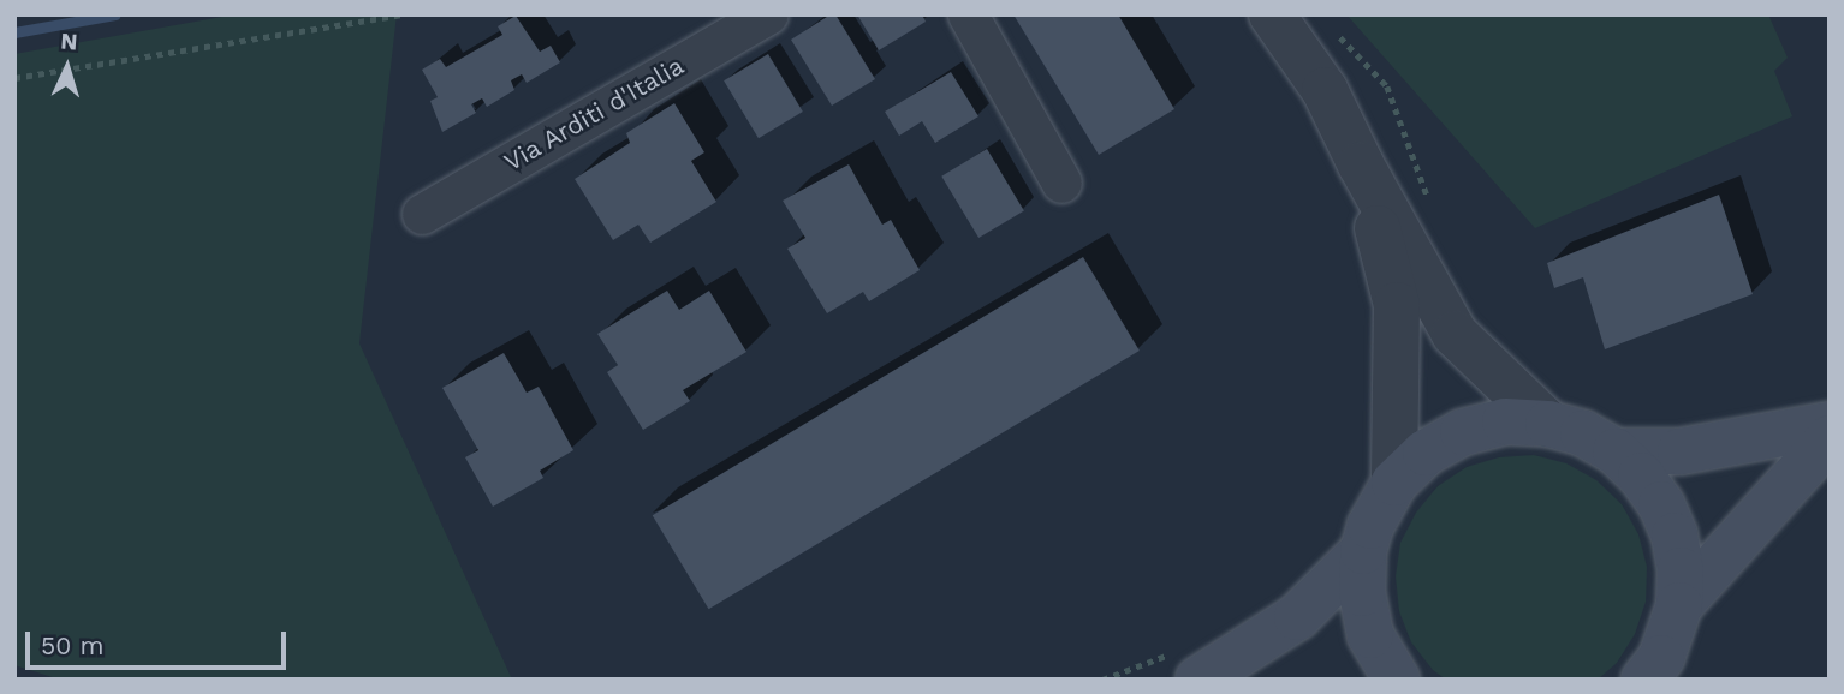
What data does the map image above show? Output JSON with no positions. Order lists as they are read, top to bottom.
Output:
{
  "streets": {
    "street": ["Via Arditi d'Italia"]
  },
  "scale_bar": "50 m",
  "north": "top"
}
